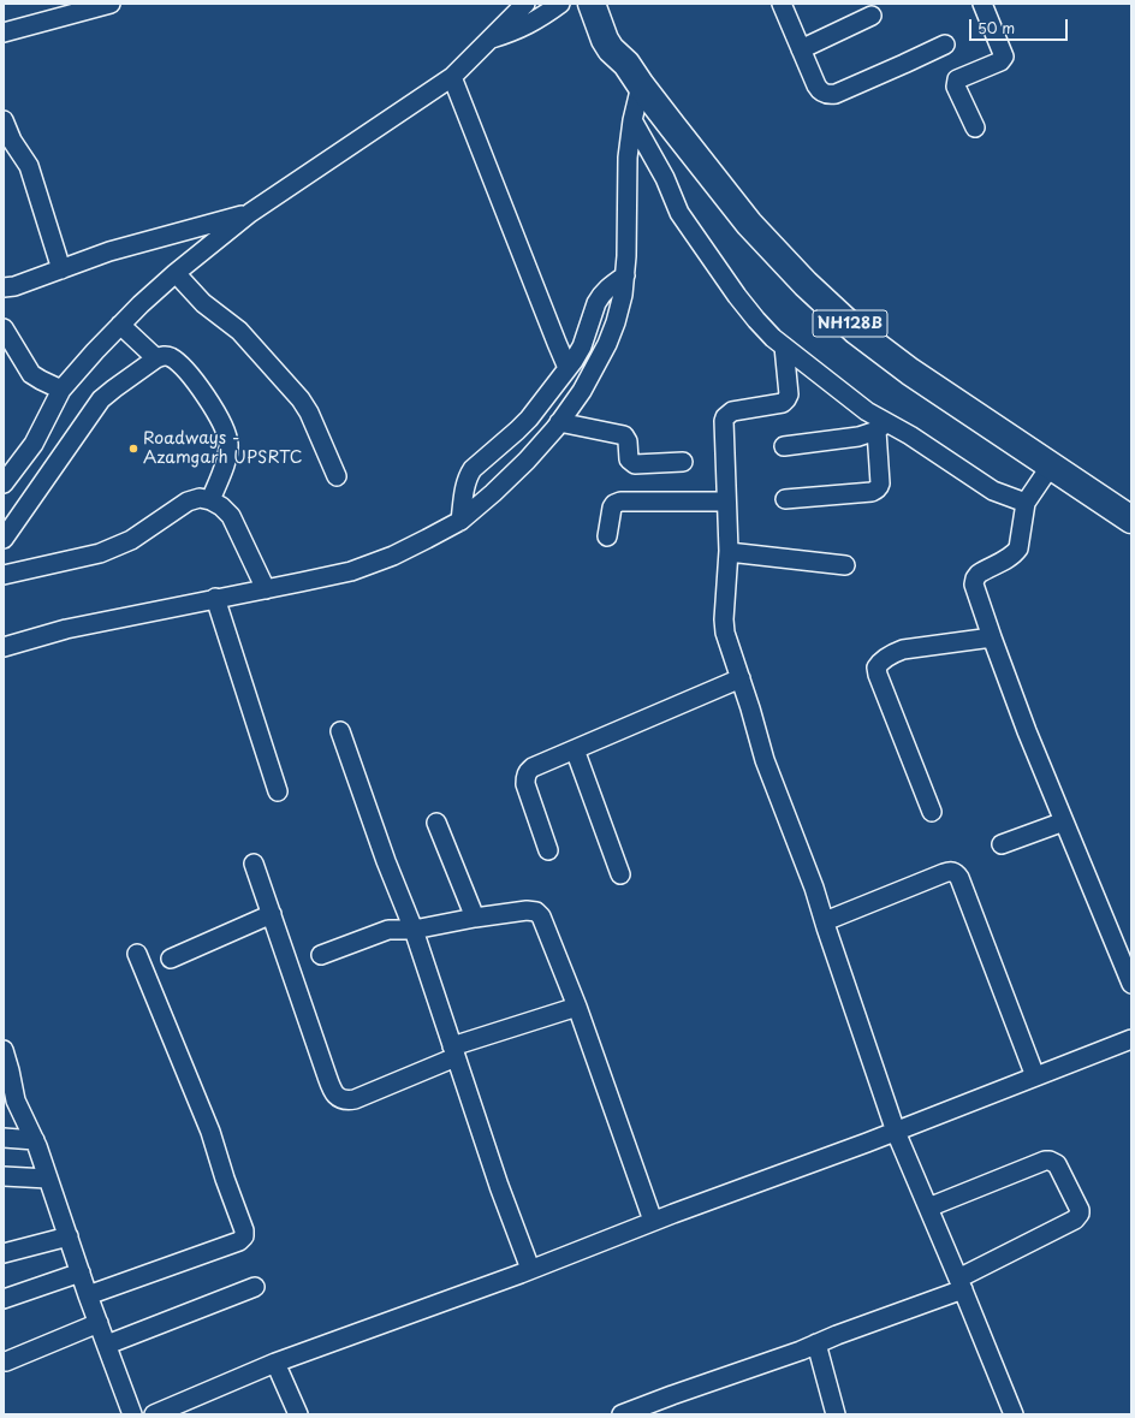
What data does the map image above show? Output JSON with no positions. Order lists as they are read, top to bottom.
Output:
{
  "streets": {
    "highway": ["NH128B"]
  },
  "places": ["Roadways - Azamgarh UPSRTC"],
  "scale_bar": "50 m"
}
